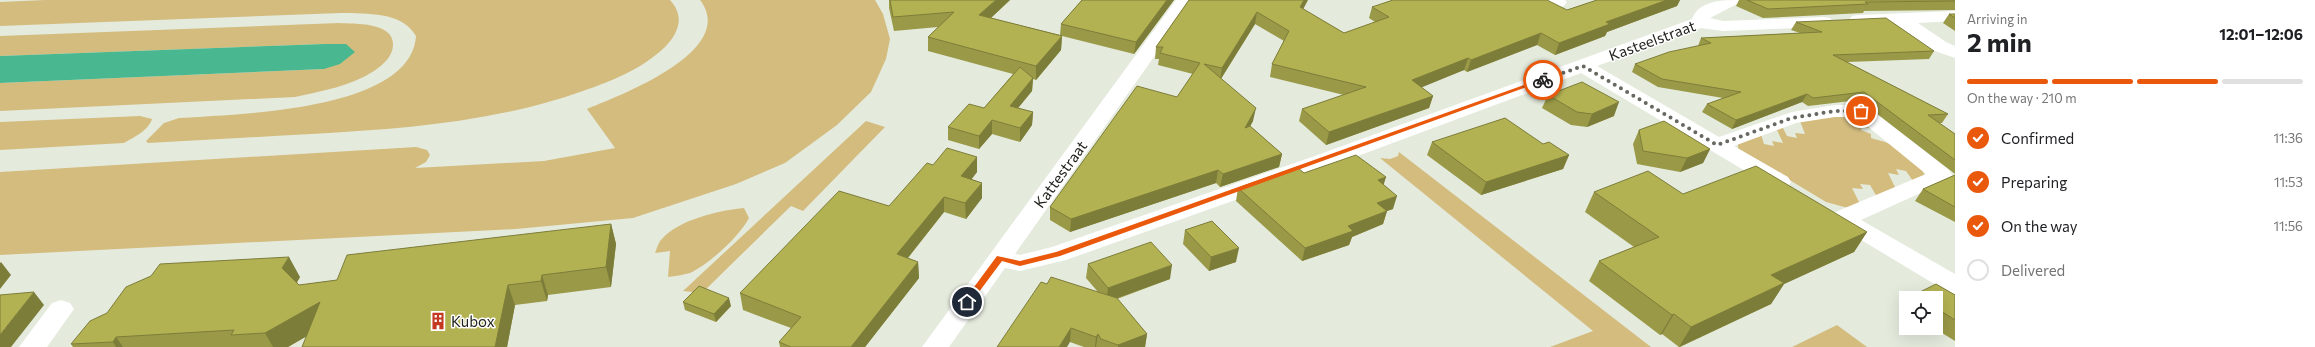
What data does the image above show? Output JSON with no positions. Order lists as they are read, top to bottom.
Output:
{
  "streets": {
    "street": ["Kasteelstraat", "Kattestraat"]
  },
  "crossings": [
    ["Kasteelstraat", "Kattestraat"]
  ],
  "places": {
    "building": ["Kubox"]
  },
  "page": {
    "heading": ["2 min", "Arriving in", "12:01–12:06"],
    "bar": "On the way · 210 m",
    "list": [
      ["Confirmed", "11:36"],
      ["Preparing", "11:53"],
      ["On the way", "11:56"],
      "Delivered"
    ]
  }
}
